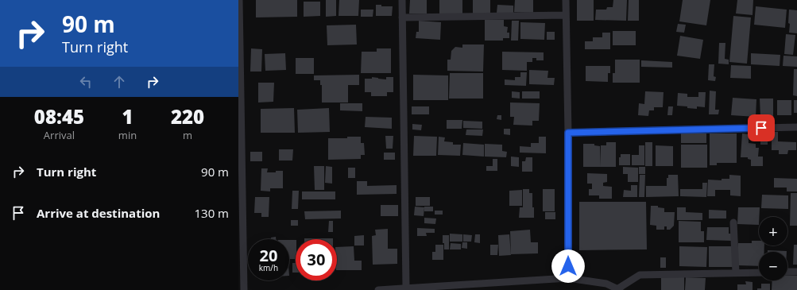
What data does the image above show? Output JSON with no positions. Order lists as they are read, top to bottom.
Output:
{
  "page": {
    "turn": ["90 m", "Turn right"],
    "eta": [
      "08:45",
      "Arrival",
      "1",
      "min",
      "220",
      "m"
    ],
    "list": [
      {
        "name": "Turn right",
        "value": "90 m"
      },
      {
        "name": "Arrive at destination",
        "value": "130 m"
      }
    ],
    "map_buttons": ["+", "−"],
    "speed": "20 km/h",
    "limit": "30"
  }
}
